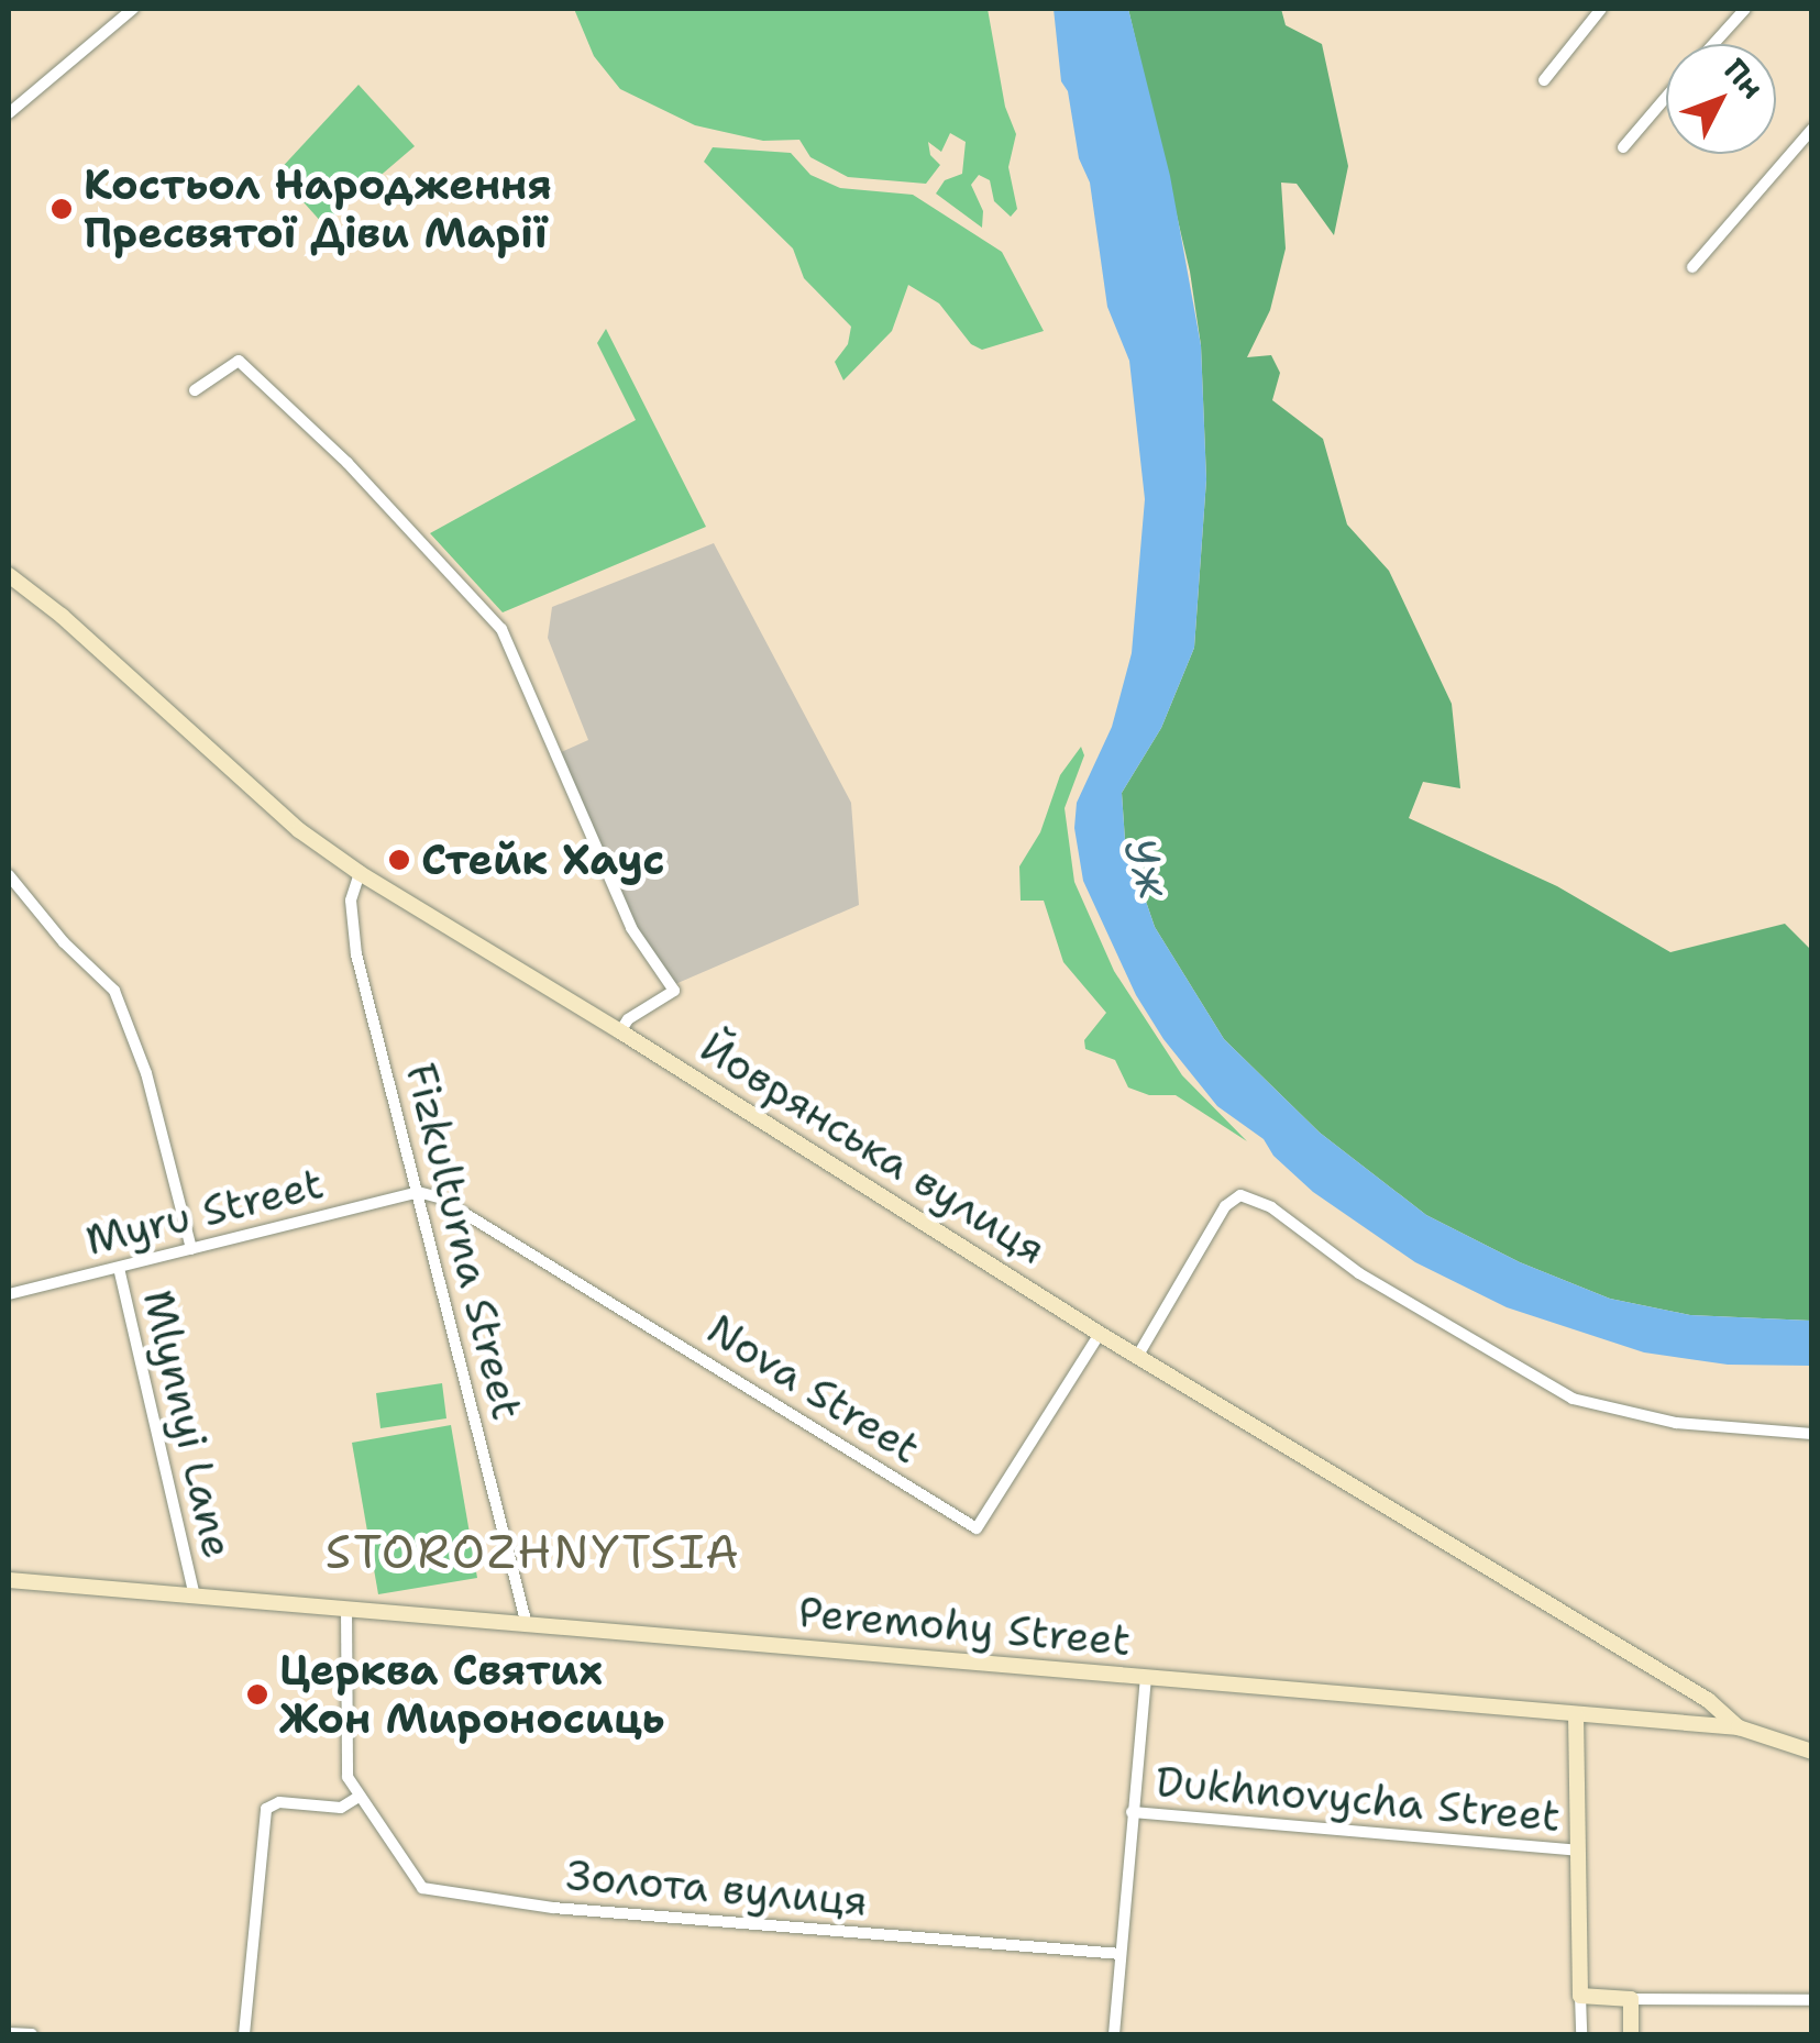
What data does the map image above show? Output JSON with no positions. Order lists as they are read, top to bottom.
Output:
{
  "streets": {
    "street": [
      "Йоврянська вулиця",
      "Myru Street",
      "Fizkulturna Street",
      "Nova Street",
      "Mlynnyi Lane",
      "Peremohy Street",
      "Dukhnovycha Street",
      "Золота вулиця"
    ]
  },
  "crossings": [
    ["Йоврянська вулиця", "Fizkulturna Street"],
    ["Йоврянська вулиця", "Nova Street"],
    ["Йоврянська вулиця", "Peremohy Street"],
    ["Myru Street", "Fizkulturna Street"],
    ["Myru Street", "Nova Street"],
    ["Myru Street", "Mlynnyi Lane"],
    ["Fizkulturna Street", "Nova Street"],
    ["Fizkulturna Street", "Peremohy Street"],
    ["Mlynnyi Lane", "Peremohy Street"]
  ],
  "districts": ["STOROZHNYTSIA"],
  "water": ["Уж"],
  "places": ["Костьол Народження Пресвятої Діви Марії", "Стейк Хаус", "Церква Святих Жон Мироносиць"],
  "north": "top right"
}
